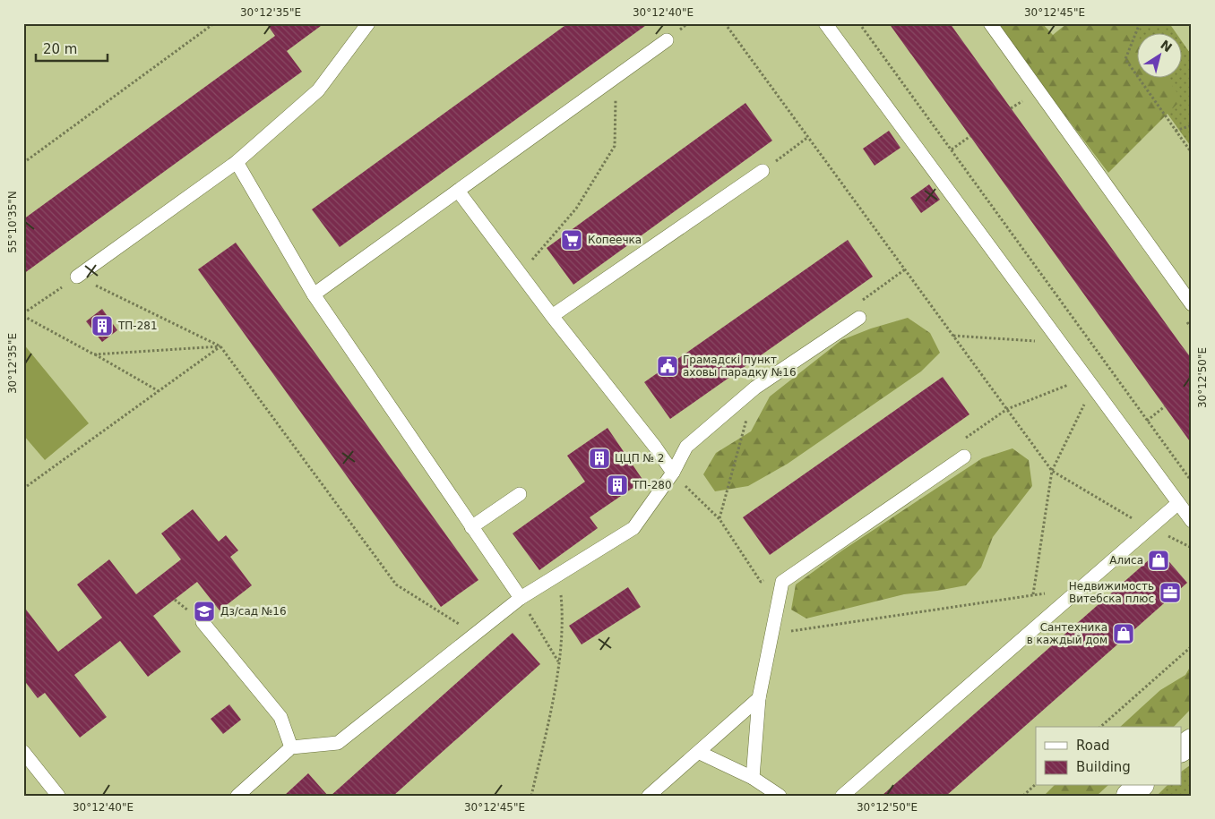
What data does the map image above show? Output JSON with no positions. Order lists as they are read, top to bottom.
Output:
{
  "places": {
    "supermarket": ["Копеечка"],
    "building": ["ТП-281", "ЦЦП № 2", "ТП-280"],
    "public building": ["Грамадскі пункт аховы парадку №16"],
    "shop": ["Алиса", "Сантехника в каждый дом"],
    "office": ["Недвижимость Витебска плюс"],
    "school or university": ["Дз/сад №16"]
  },
  "legend": ["Road", "Building"],
  "scale_bar": "20 m",
  "north": "top right",
  "coordinates": [
    "30°12'35\"E",
    "30°12'40\"E",
    "30°12'45\"E",
    "55°10'35\"N",
    "30°12'50\"E"
  ]
}
